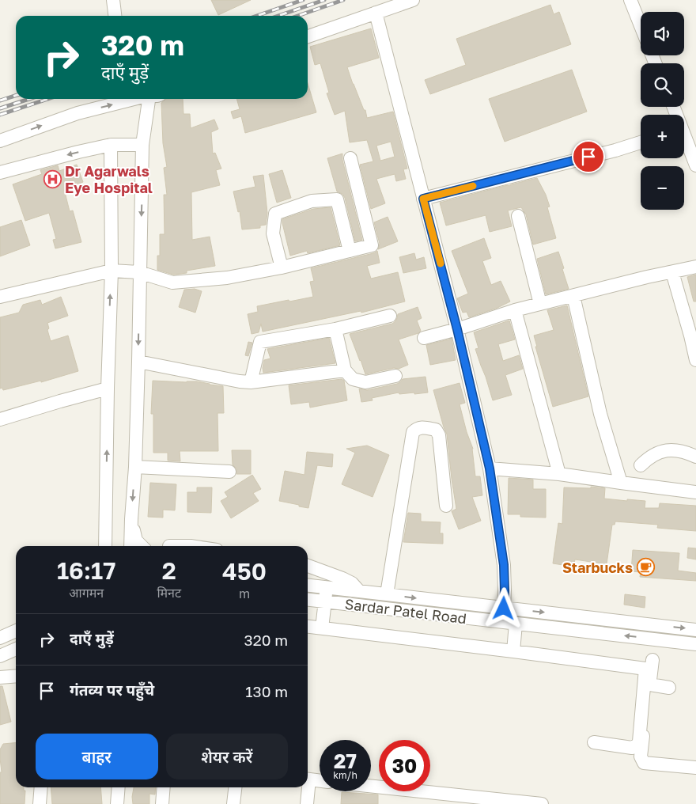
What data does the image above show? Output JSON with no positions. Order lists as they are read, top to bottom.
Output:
{
  "streets": {
    "street": ["Sardar Patel Road"]
  },
  "places": {
    "hospital": ["Dr Agarwals Eye Hospital"],
    "cafe": ["Starbucks"]
  },
  "page": {
    "map_buttons": ["+", "−"],
    "turn": ["320 m", "दाएँ मुड़ें"],
    "eta": [
      "16:17",
      "आगमन",
      "2",
      "मिनट",
      "450",
      "m"
    ],
    "list": [
      {
        "name": "दाएँ मुड़ें",
        "value": "320 m"
      },
      {
        "name": "गंतव्य पर पहुँचे",
        "value": "130 m"
      }
    ],
    "buttons": ["बाहर", "शेयर करें"],
    "speed": "27 km/h",
    "limit": "30"
  }
}
